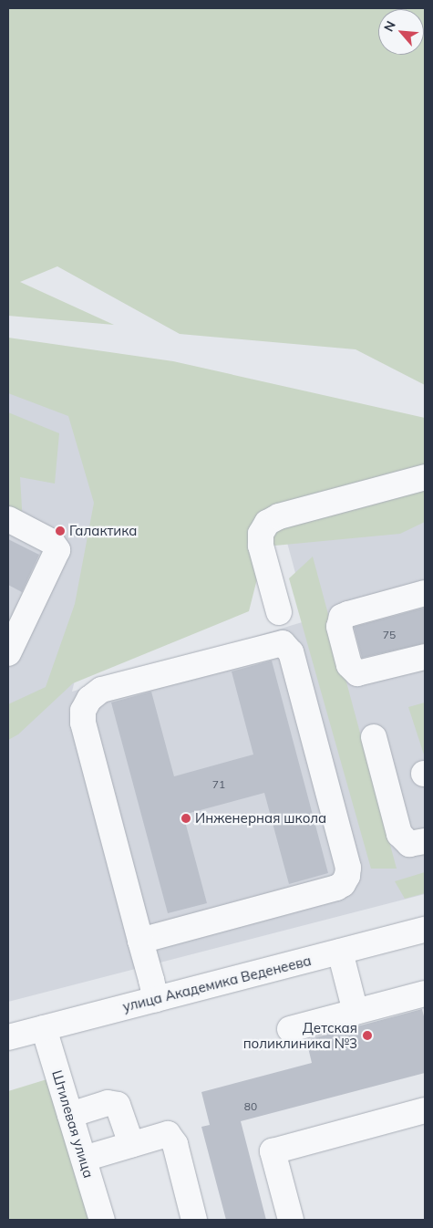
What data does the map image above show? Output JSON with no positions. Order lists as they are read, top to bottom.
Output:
{
  "streets": {
    "street": ["улица Академика Веденеева", "Штилевая улица"]
  },
  "crossings": [
    ["улица Академика Веденеева", "Штилевая улица"]
  ],
  "places": ["Галактика", "Инженерная школа", "Детская поликлиника №3"],
  "house_numbers": ["75", "71", "80"],
  "north": "top left"
}
